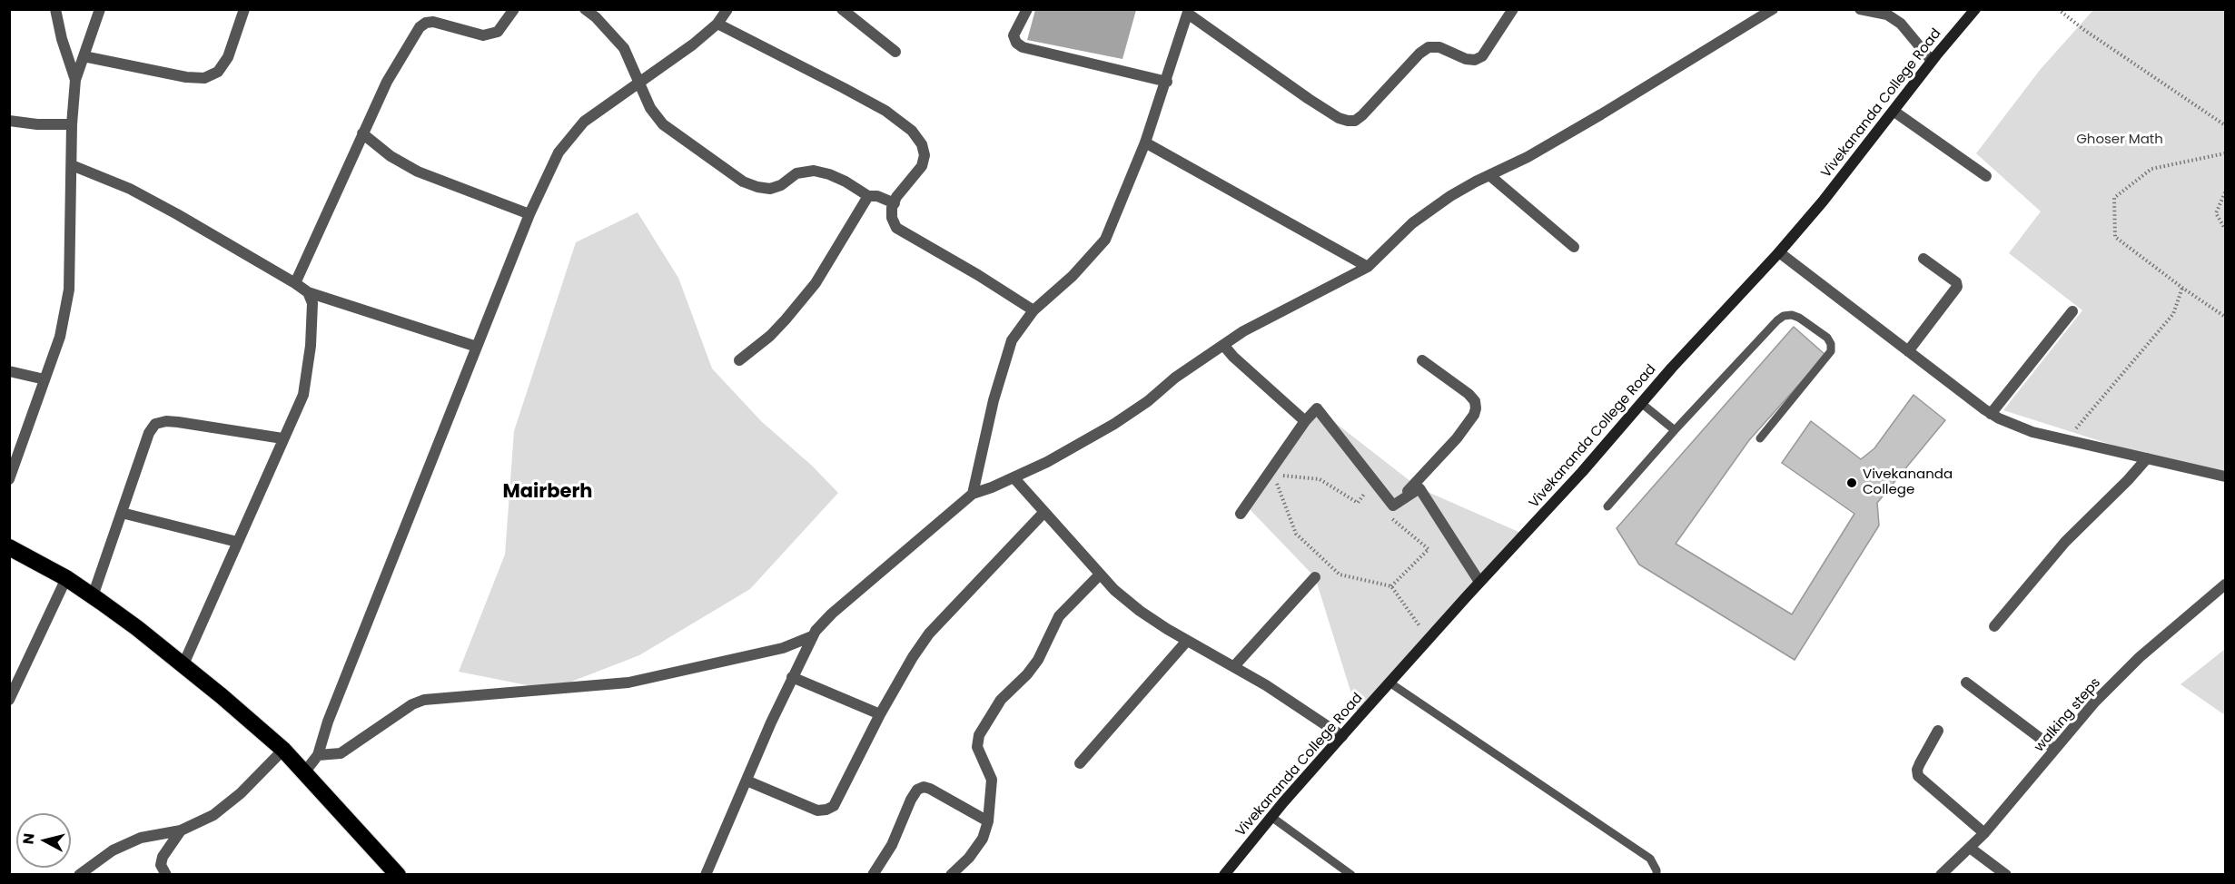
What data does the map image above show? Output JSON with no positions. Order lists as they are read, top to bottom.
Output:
{
  "streets": {
    "street": ["Vivekananda College Road", "walking steps"]
  },
  "districts": ["Mairberh"],
  "parks": ["Ghoser Math"],
  "places": ["Vivekananda College"],
  "north": "left"
}
